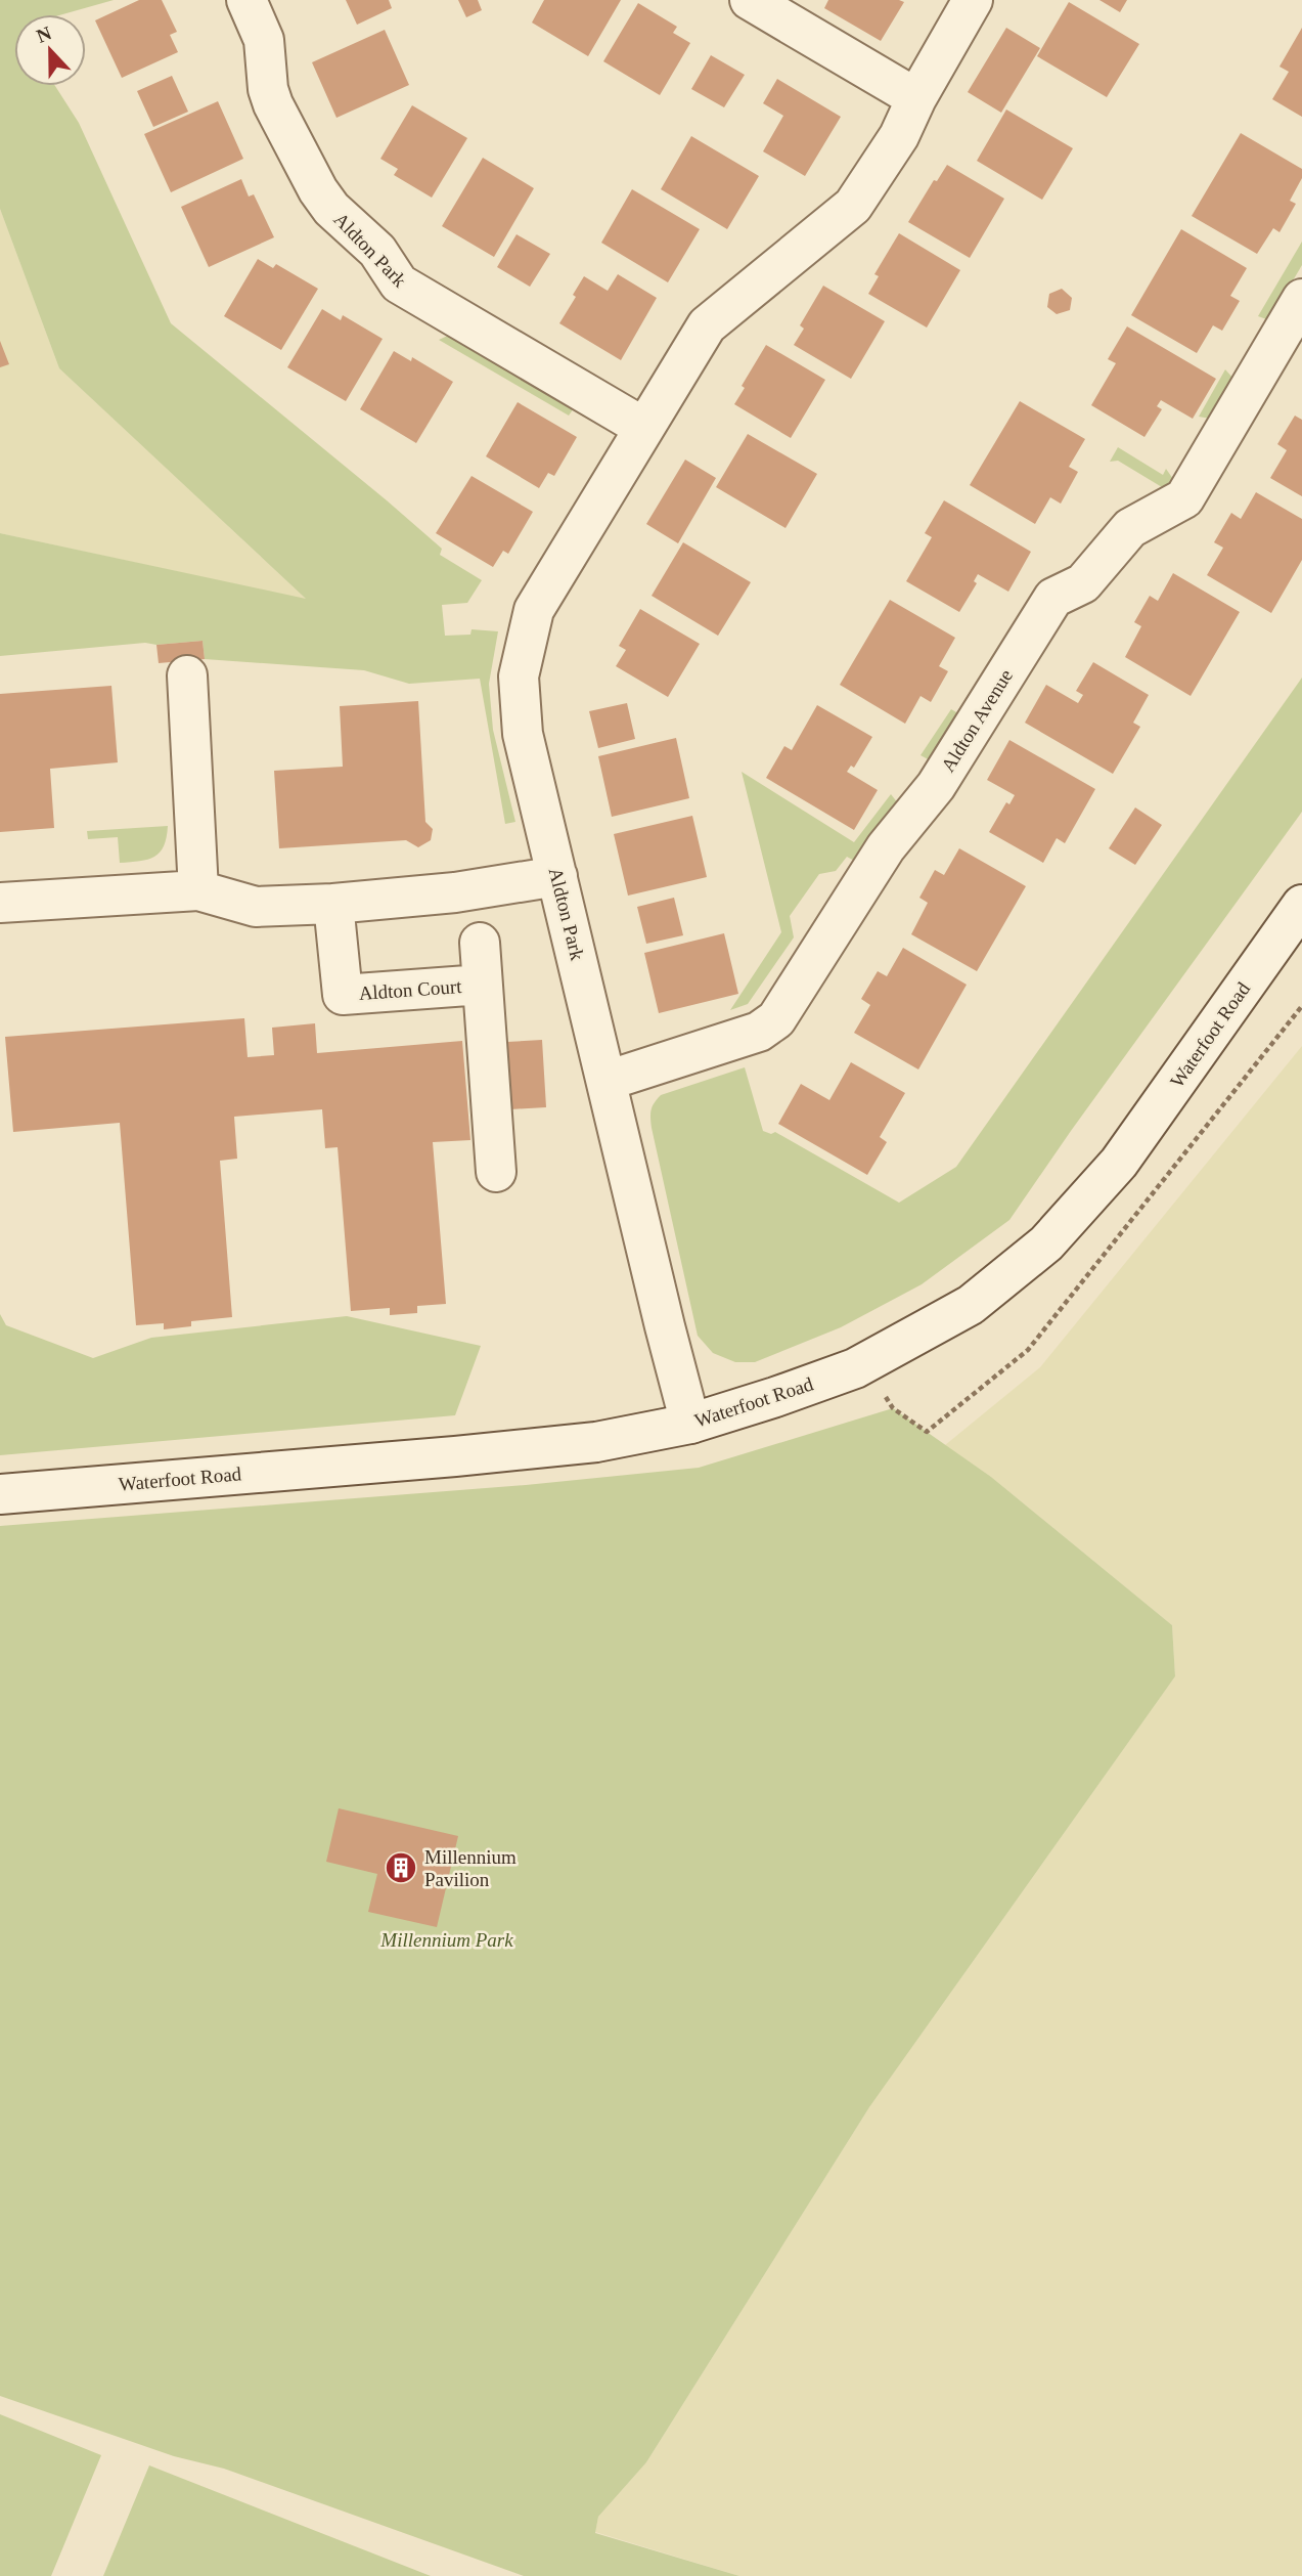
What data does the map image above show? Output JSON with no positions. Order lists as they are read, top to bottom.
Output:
{
  "streets": {
    "street": [
      "Aldton Park",
      "Aldton Avenue",
      "Aldton Court",
      "Waterfoot Road"
    ]
  },
  "crossings": [
    ["Aldton Park", "Aldton Avenue"],
    ["Aldton Park", "Waterfoot Road"]
  ],
  "parks": ["Millennium Park"],
  "places": {
    "building": ["Millennium Pavilion"]
  },
  "north": "top"
}
